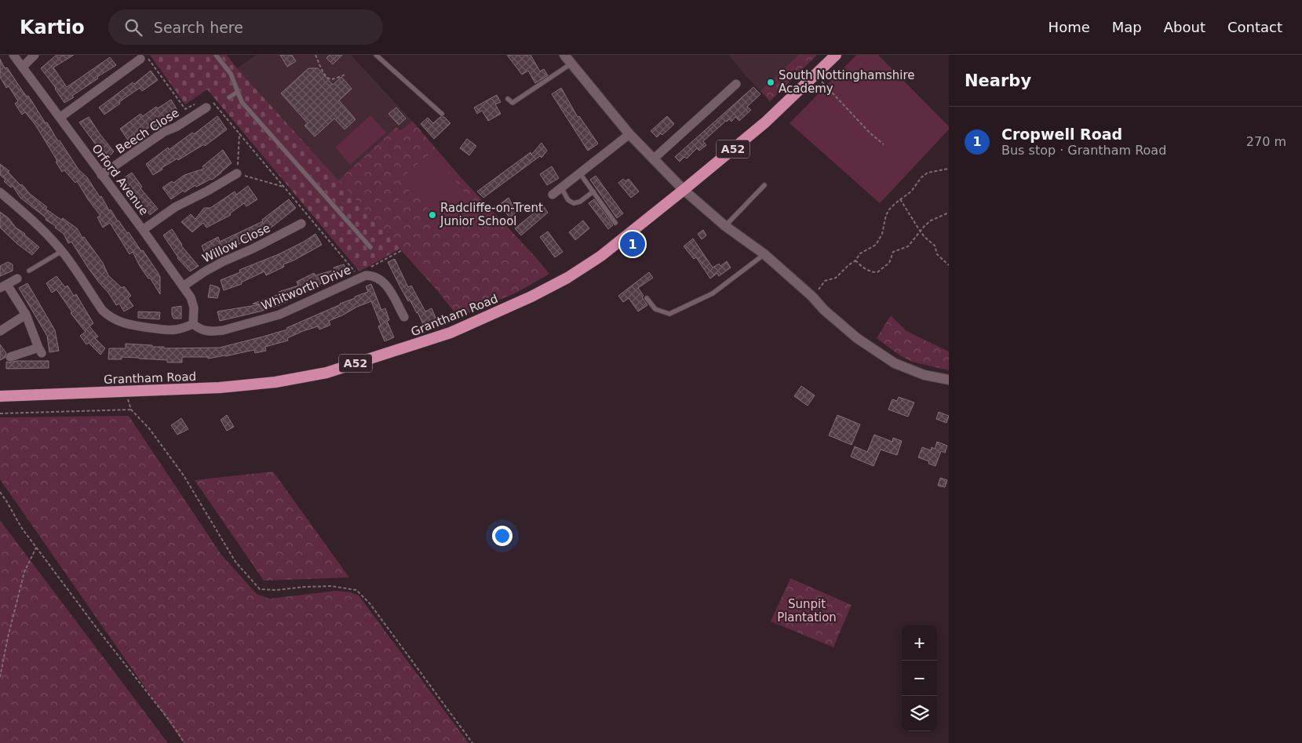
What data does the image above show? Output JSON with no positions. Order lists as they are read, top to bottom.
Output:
{
  "streets": {
    "highway": ["A52", "Grantham Road"],
    "street": [
      "Beech Close",
      "Orford Avenue",
      "Willow Close",
      "Whitworth Drive"
    ]
  },
  "crossings": [
    ["Beech Close", "Orford Avenue"],
    ["Orford Avenue", "Willow Close"],
    ["Orford Avenue", "Whitworth Drive"]
  ],
  "parks": ["Sunpit Plantation"],
  "places": ["South Nottinghamshire Academy", "Radcliffe-on-Trent Junior School"],
  "page": {
    "header": "Kartio",
    "search": "Search here",
    "nav": [
      "Home",
      "Map",
      "About",
      "Contact"
    ],
    "heading": "Nearby",
    "list": [
      {
        "mark": "1",
        "name": "Cropwell Road",
        "note": "Bus stop · Grantham Road",
        "value": "270 m"
      }
    ],
    "pins": "1",
    "map_buttons": ["+", "−"]
  }
}
